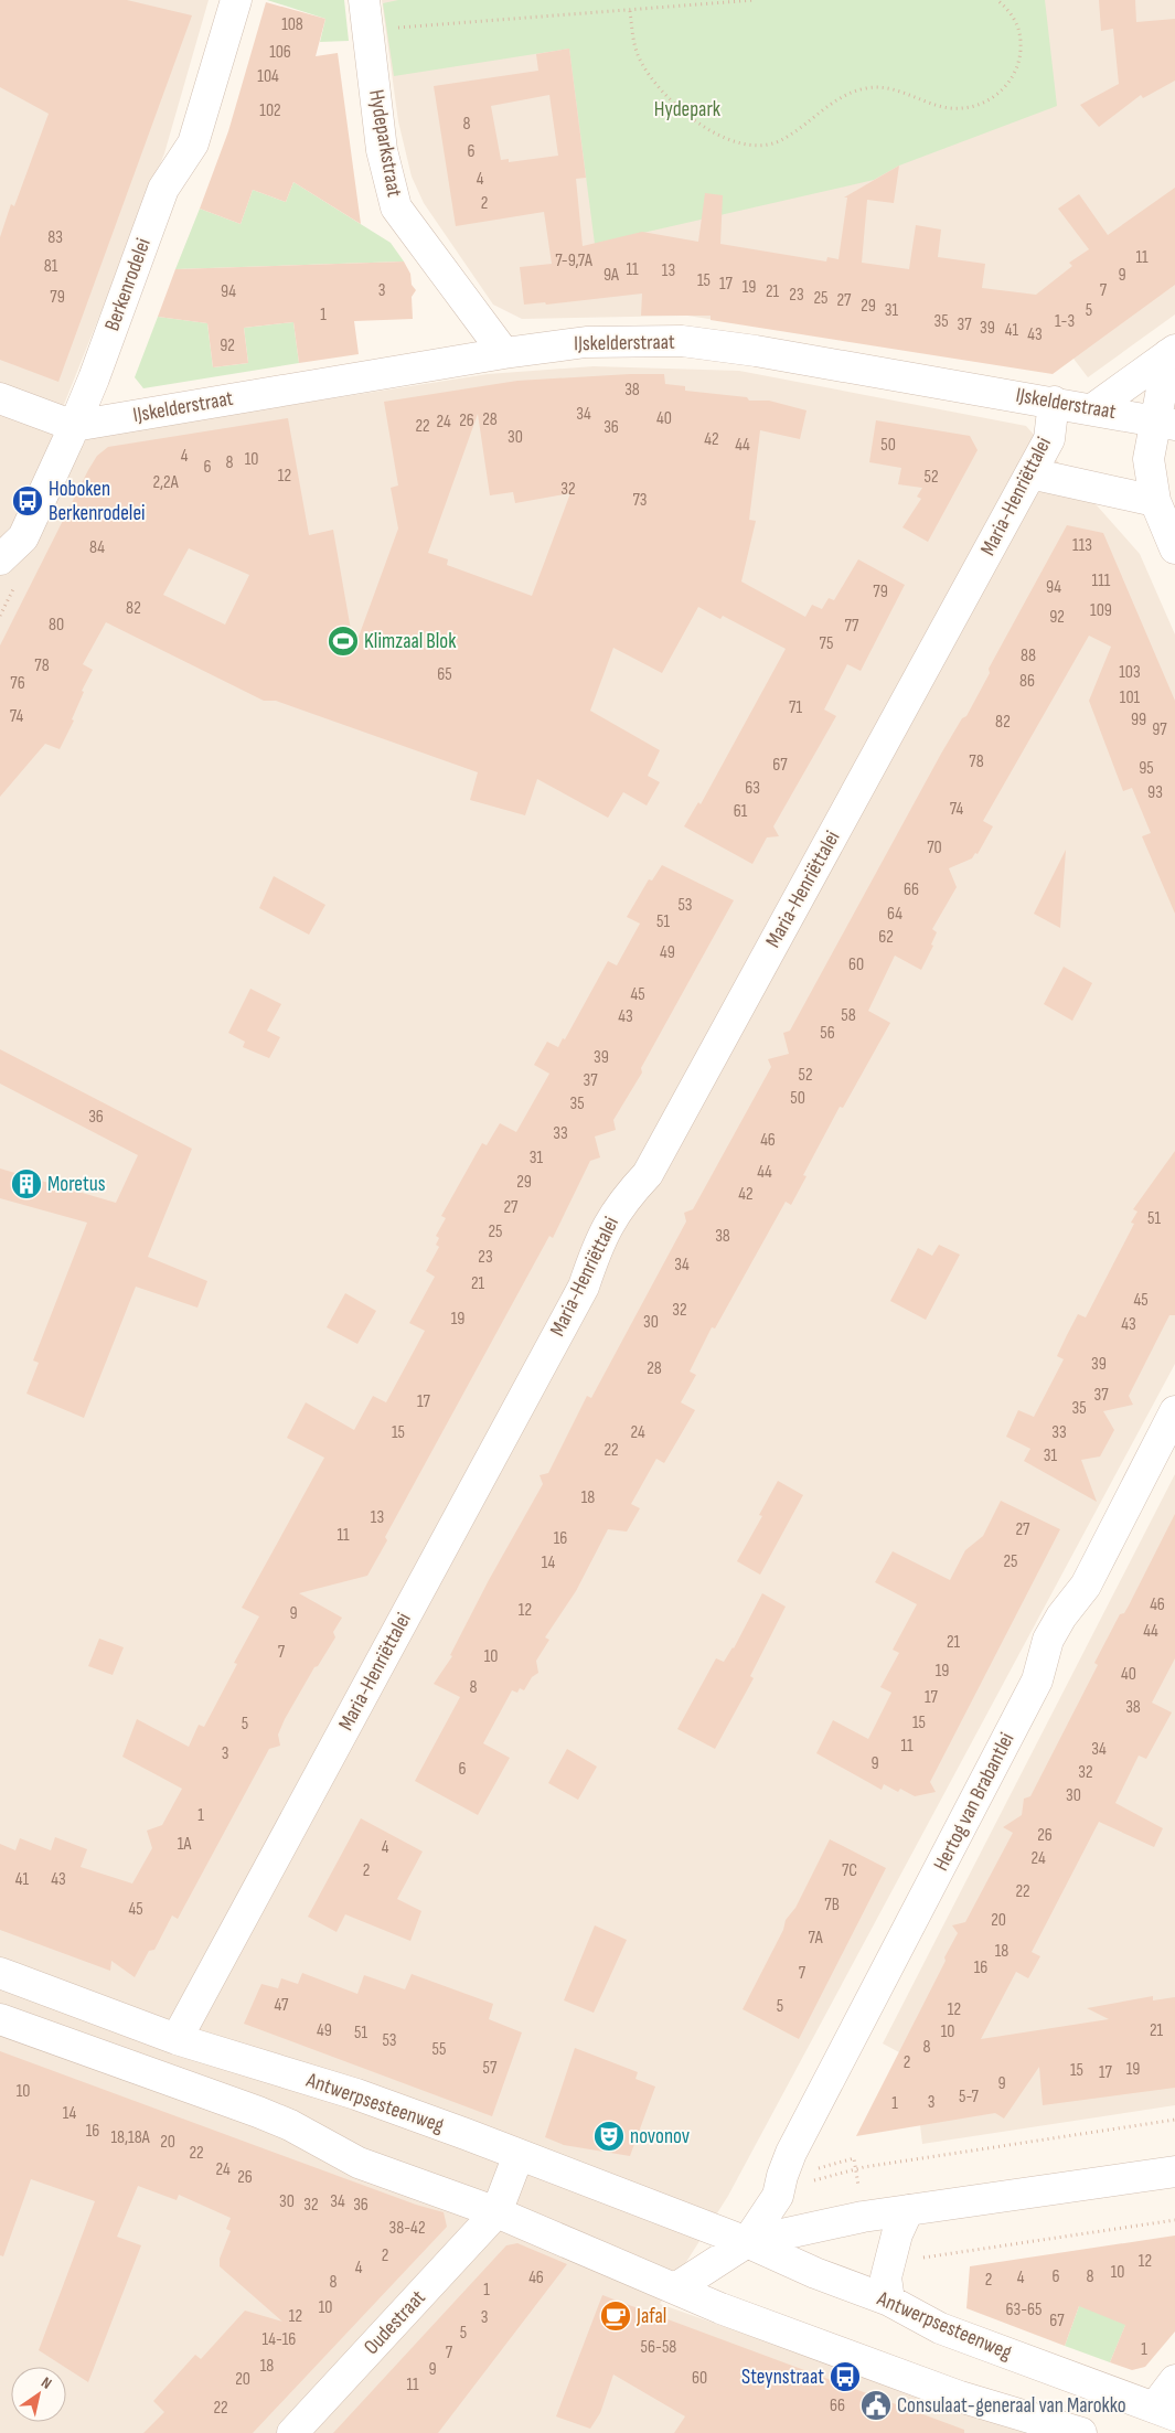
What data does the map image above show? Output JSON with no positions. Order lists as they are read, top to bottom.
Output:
{
  "streets": {
    "street": [
      "Hydeparkstraat",
      "Berkenrodelei",
      "IJskelderstraat",
      "Maria-Henriëttalei",
      "Hertog van Brabantlei",
      "Antwerpsesteenweg",
      "Oudestraat"
    ]
  },
  "crossings": [
    ["Hydeparkstraat", "IJskelderstraat"],
    ["Berkenrodelei", "IJskelderstraat"],
    ["IJskelderstraat", "Maria-Henriëttalei"],
    ["Maria-Henriëttalei", "Antwerpsesteenweg"],
    ["Hertog van Brabantlei", "Antwerpsesteenweg"]
  ],
  "parks": ["Hydepark"],
  "places": {
    "bus stop": ["Hoboken Berkenrodelei", "Steynstraat"],
    "sports": ["Klimzaal Blok"],
    "building": ["Moretus"],
    "theatre": ["novonov"],
    "cafe": ["Jafal"],
    "public building": ["Consulaat-generaal van Marokko"]
  },
  "house_numbers": [
    "108",
    "106",
    "104",
    "102",
    "8",
    "6",
    "4",
    "2",
    "83",
    "11",
    "7-9,7A",
    "81",
    "11",
    "13",
    "9A",
    "9",
    "15",
    "17",
    "19",
    "3",
    "7",
    "94",
    "21",
    "23",
    "79",
    "25",
    "27",
    "29",
    "31",
    "5",
    "1",
    "35",
    "1-3",
    "37",
    "39",
    "41",
    "43",
    "92",
    "38",
    "34",
    "40",
    "28",
    "26",
    "24",
    "22",
    "36",
    "30",
    "42",
    "44",
    "50",
    "4",
    "10",
    "8",
    "6",
    "12",
    "52",
    "2,2A",
    "32",
    "73",
    "113",
    "84",
    "111",
    "94",
    "79",
    "82",
    "109",
    "92",
    "80",
    "77",
    "75",
    "88",
    "78",
    "103",
    "65",
    "86",
    "76",
    "101",
    "71",
    "74",
    "99",
    "82",
    "97",
    "78",
    "67",
    "95",
    "63",
    "93",
    "74",
    "61",
    "70",
    "66",
    "53",
    "64",
    "51",
    "62",
    "49",
    "60",
    "45",
    "58",
    "43",
    "56",
    "39",
    "52",
    "37",
    "50",
    "35",
    "36",
    "33",
    "46",
    "31",
    "44",
    "29",
    "42",
    "27",
    "51",
    "25",
    "38",
    "23",
    "34",
    "21",
    "45",
    "32",
    "19",
    "30",
    "43",
    "39",
    "28",
    "37",
    "17",
    "35",
    "15",
    "24",
    "33",
    "22",
    "31",
    "18",
    "13",
    "27",
    "11",
    "16",
    "25",
    "14",
    "46",
    "12",
    "9",
    "44",
    "21",
    "7",
    "10",
    "19",
    "40",
    "8",
    "17",
    "38",
    "15",
    "5",
    "11",
    "34",
    "3",
    "9",
    "6",
    "32",
    "30",
    "1",
    "26",
    "1A",
    "4",
    "24",
    "2",
    "7C",
    "41",
    "43",
    "22",
    "7B",
    "45",
    "20",
    "7A",
    "18",
    "16",
    "7",
    "47",
    "5",
    "12",
    "49",
    "21",
    "10",
    "51",
    "53",
    "8",
    "55",
    "2",
    "57",
    "19",
    "15",
    "17",
    "9",
    "10",
    "5-7",
    "3",
    "1",
    "14",
    "16",
    "18,18A",
    "20",
    "22",
    "24",
    "26",
    "30",
    "34",
    "32",
    "36",
    "38-42",
    "2",
    "12",
    "4",
    "10",
    "6",
    "8",
    "46",
    "4",
    "2",
    "8",
    "1",
    "10",
    "63-65",
    "12",
    "3",
    "67",
    "5",
    "14-16",
    "56-58",
    "1",
    "7",
    "18",
    "9",
    "60",
    "20",
    "11",
    "66",
    "22"
  ],
  "north": "top right"
}
